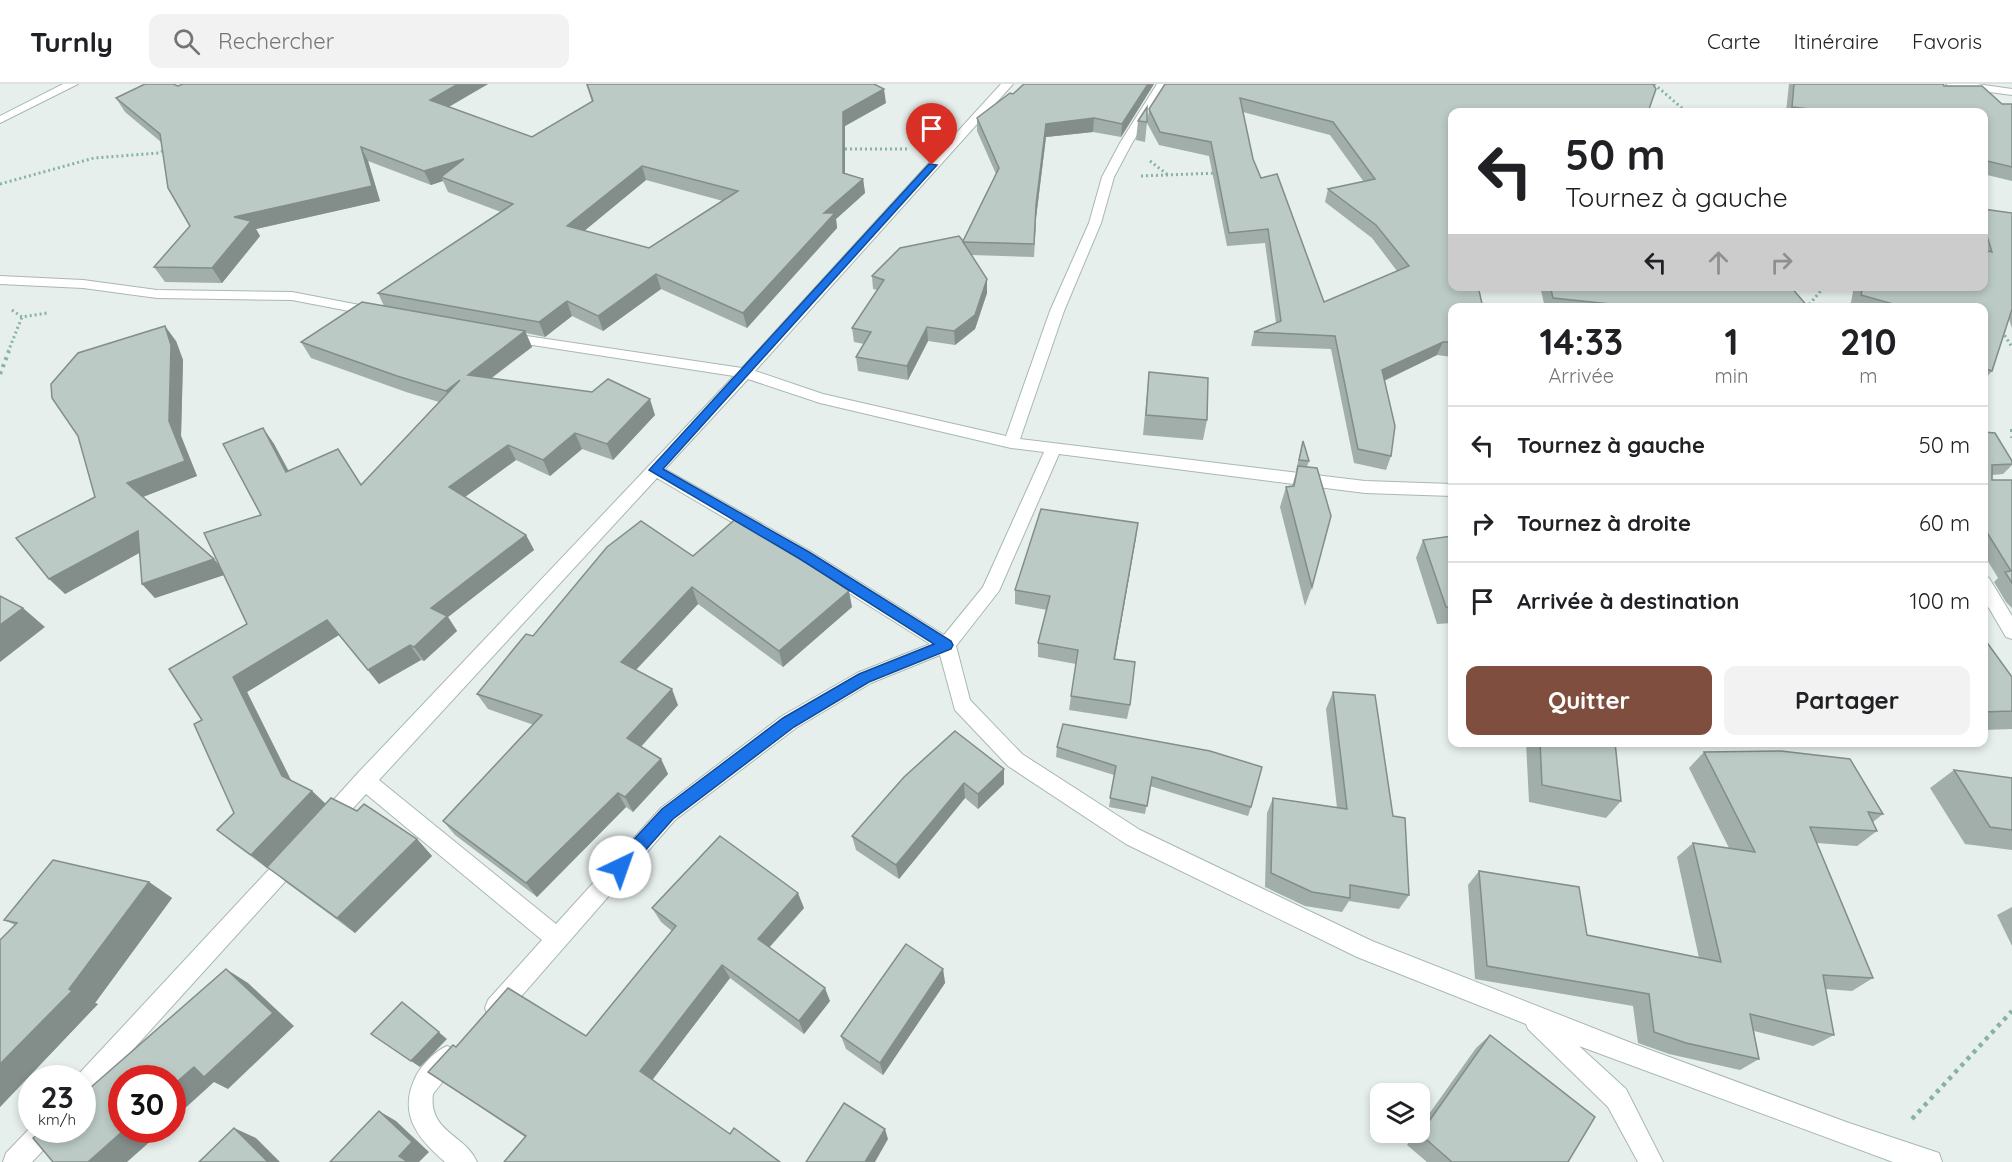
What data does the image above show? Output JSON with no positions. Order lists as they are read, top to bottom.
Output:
{
  "page": {
    "header": "Turnly",
    "search": "Rechercher",
    "nav": ["Carte", "Itinéraire", "Favoris"],
    "turn": ["50 m", "Tournez à gauche"],
    "eta": [
      "14:33",
      "Arrivée",
      "1",
      "min",
      "210",
      "m"
    ],
    "list": [
      {
        "name": "Tournez à gauche",
        "value": "50 m"
      },
      {
        "name": "Tournez à droite",
        "value": "60 m"
      },
      {
        "name": "Arrivée à destination",
        "value": "100 m"
      }
    ],
    "buttons": ["Quitter", "Partager"],
    "speed": "23 km/h",
    "limit": "30"
  }
}
